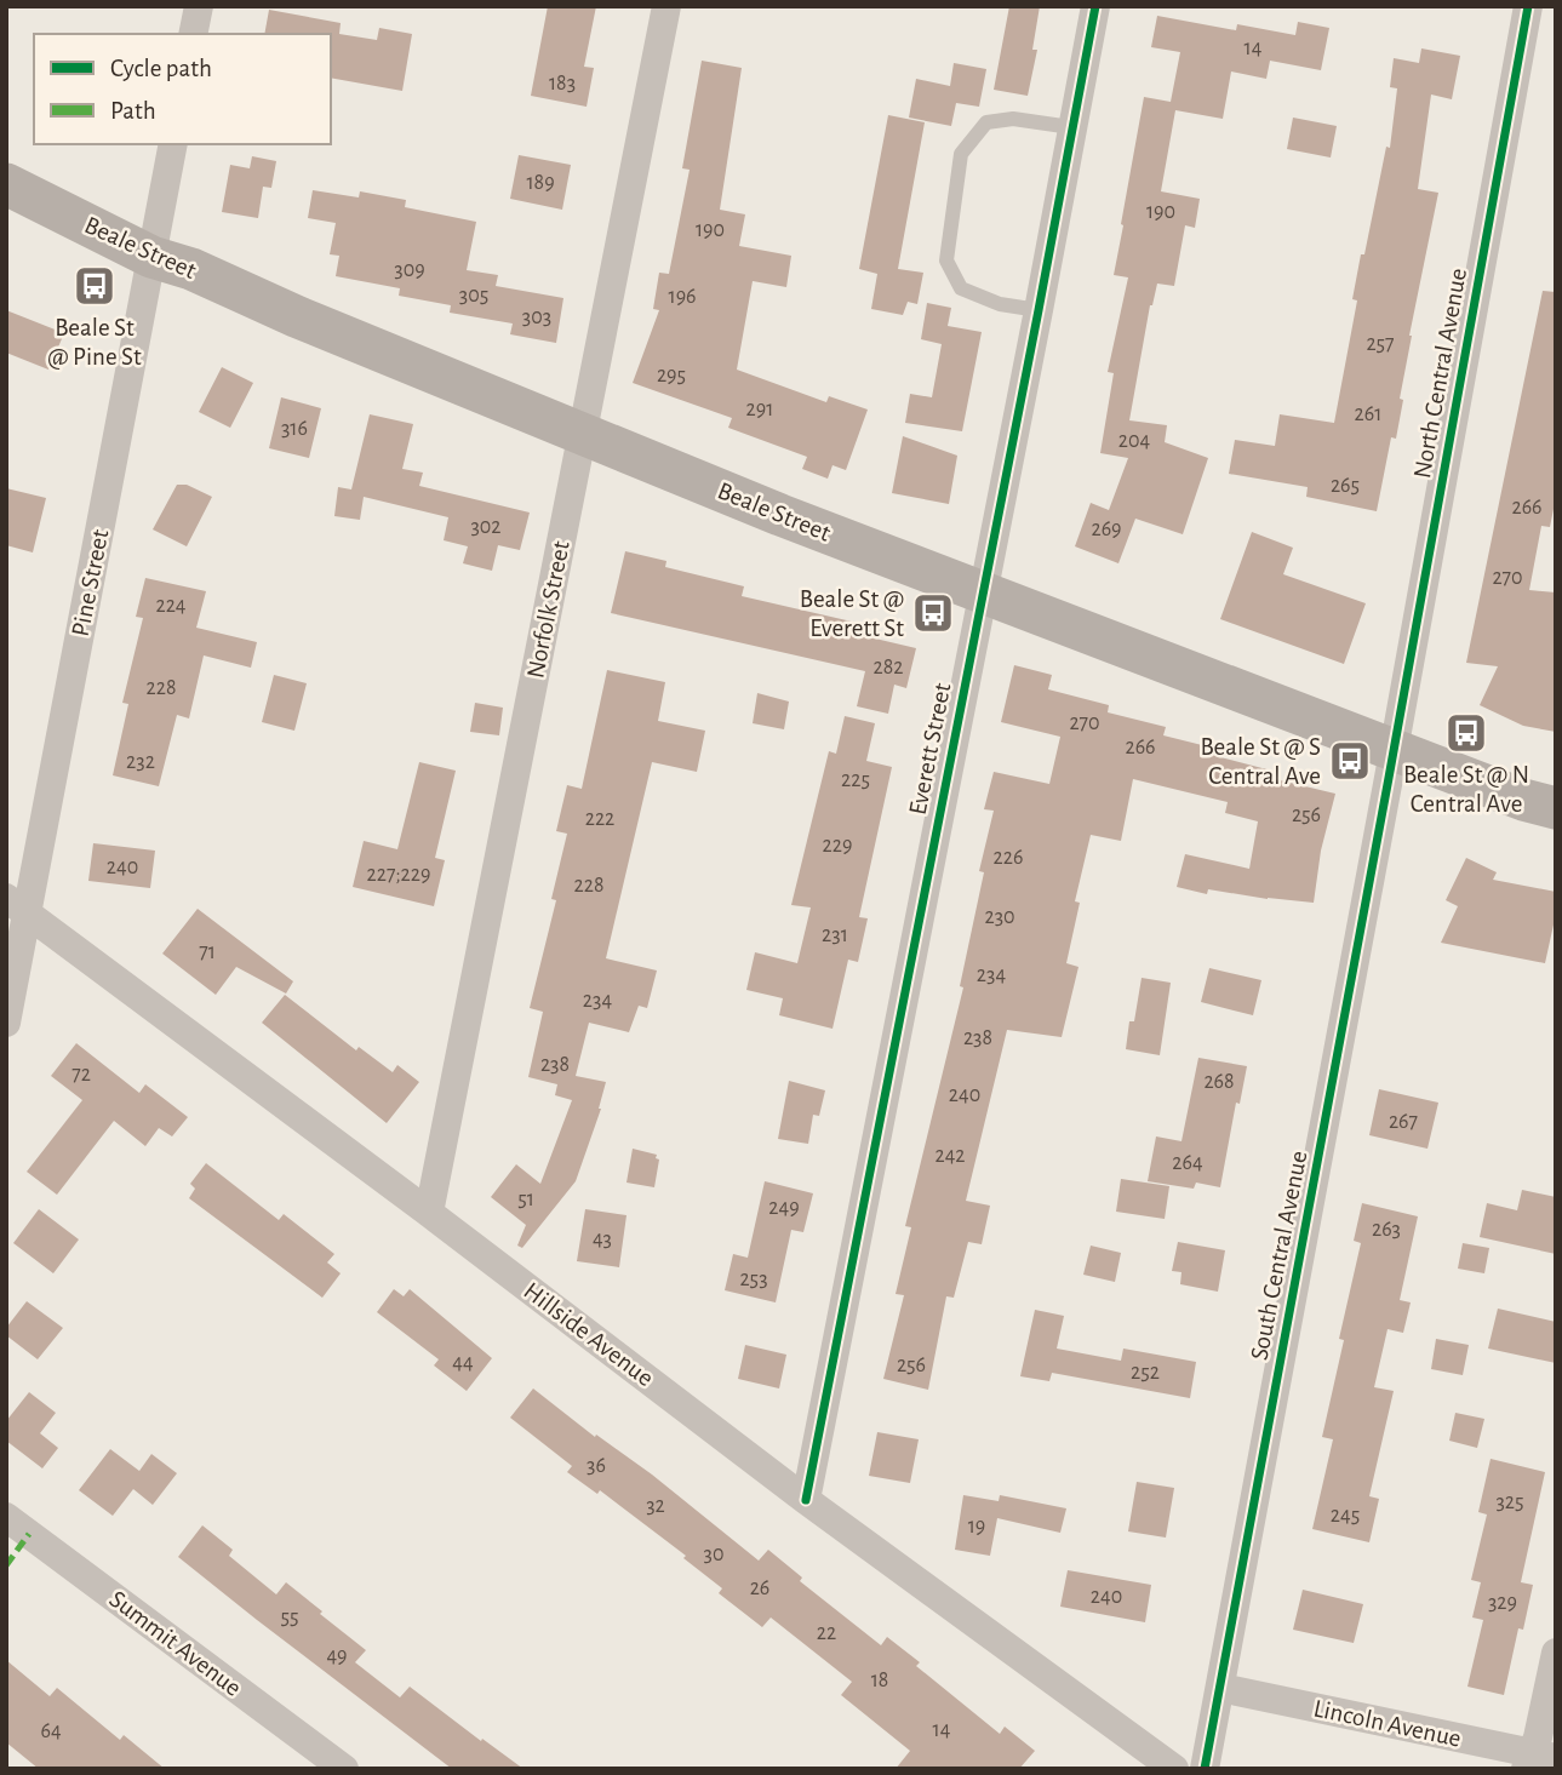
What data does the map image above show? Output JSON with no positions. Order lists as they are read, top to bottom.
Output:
{
  "streets": {
    "main road": ["Beale Street"],
    "street": [
      "North Central Avenue",
      "Pine Street",
      "Norfolk Street",
      "Everett Street",
      "South Central Avenue",
      "Hillside Avenue",
      "Summit Avenue",
      "Lincoln Avenue"
    ]
  },
  "crossings": [
    ["Beale Street", "North Central Avenue"],
    ["Beale Street", "Pine Street"],
    ["Beale Street", "Norfolk Street"],
    ["Beale Street", "Everett Street"],
    ["Beale Street", "South Central Avenue"],
    ["North Central Avenue", "South Central Avenue"],
    ["Pine Street", "Hillside Avenue"],
    ["Norfolk Street", "Hillside Avenue"],
    ["Everett Street", "Hillside Avenue"],
    ["South Central Avenue", "Lincoln Avenue"]
  ],
  "places": {
    "bus stop": [
      "Beale St @ Pine St",
      "Beale St @ Everett St",
      "Beale St @ N Central Ave",
      "Beale St @ S Central Ave"
    ]
  },
  "house_numbers": [
    "14",
    "183",
    "189",
    "190",
    "190",
    "309",
    "305",
    "196",
    "303",
    "257",
    "295",
    "291",
    "261",
    "316",
    "204",
    "265",
    "266",
    "302",
    "269",
    "270",
    "224",
    "282",
    "228",
    "270",
    "266",
    "232",
    "225",
    "256",
    "222",
    "229",
    "226",
    "240",
    "227;229",
    "228",
    "230",
    "231",
    "71",
    "234",
    "234",
    "238",
    "238",
    "72",
    "268",
    "240",
    "267",
    "242",
    "264",
    "51",
    "249",
    "263",
    "43",
    "253",
    "44",
    "256",
    "252",
    "36",
    "325",
    "32",
    "245",
    "19",
    "30",
    "26",
    "240",
    "329",
    "55",
    "22",
    "49",
    "18",
    "14",
    "64"
  ],
  "legend": ["Cycle path", "Path"]
}
